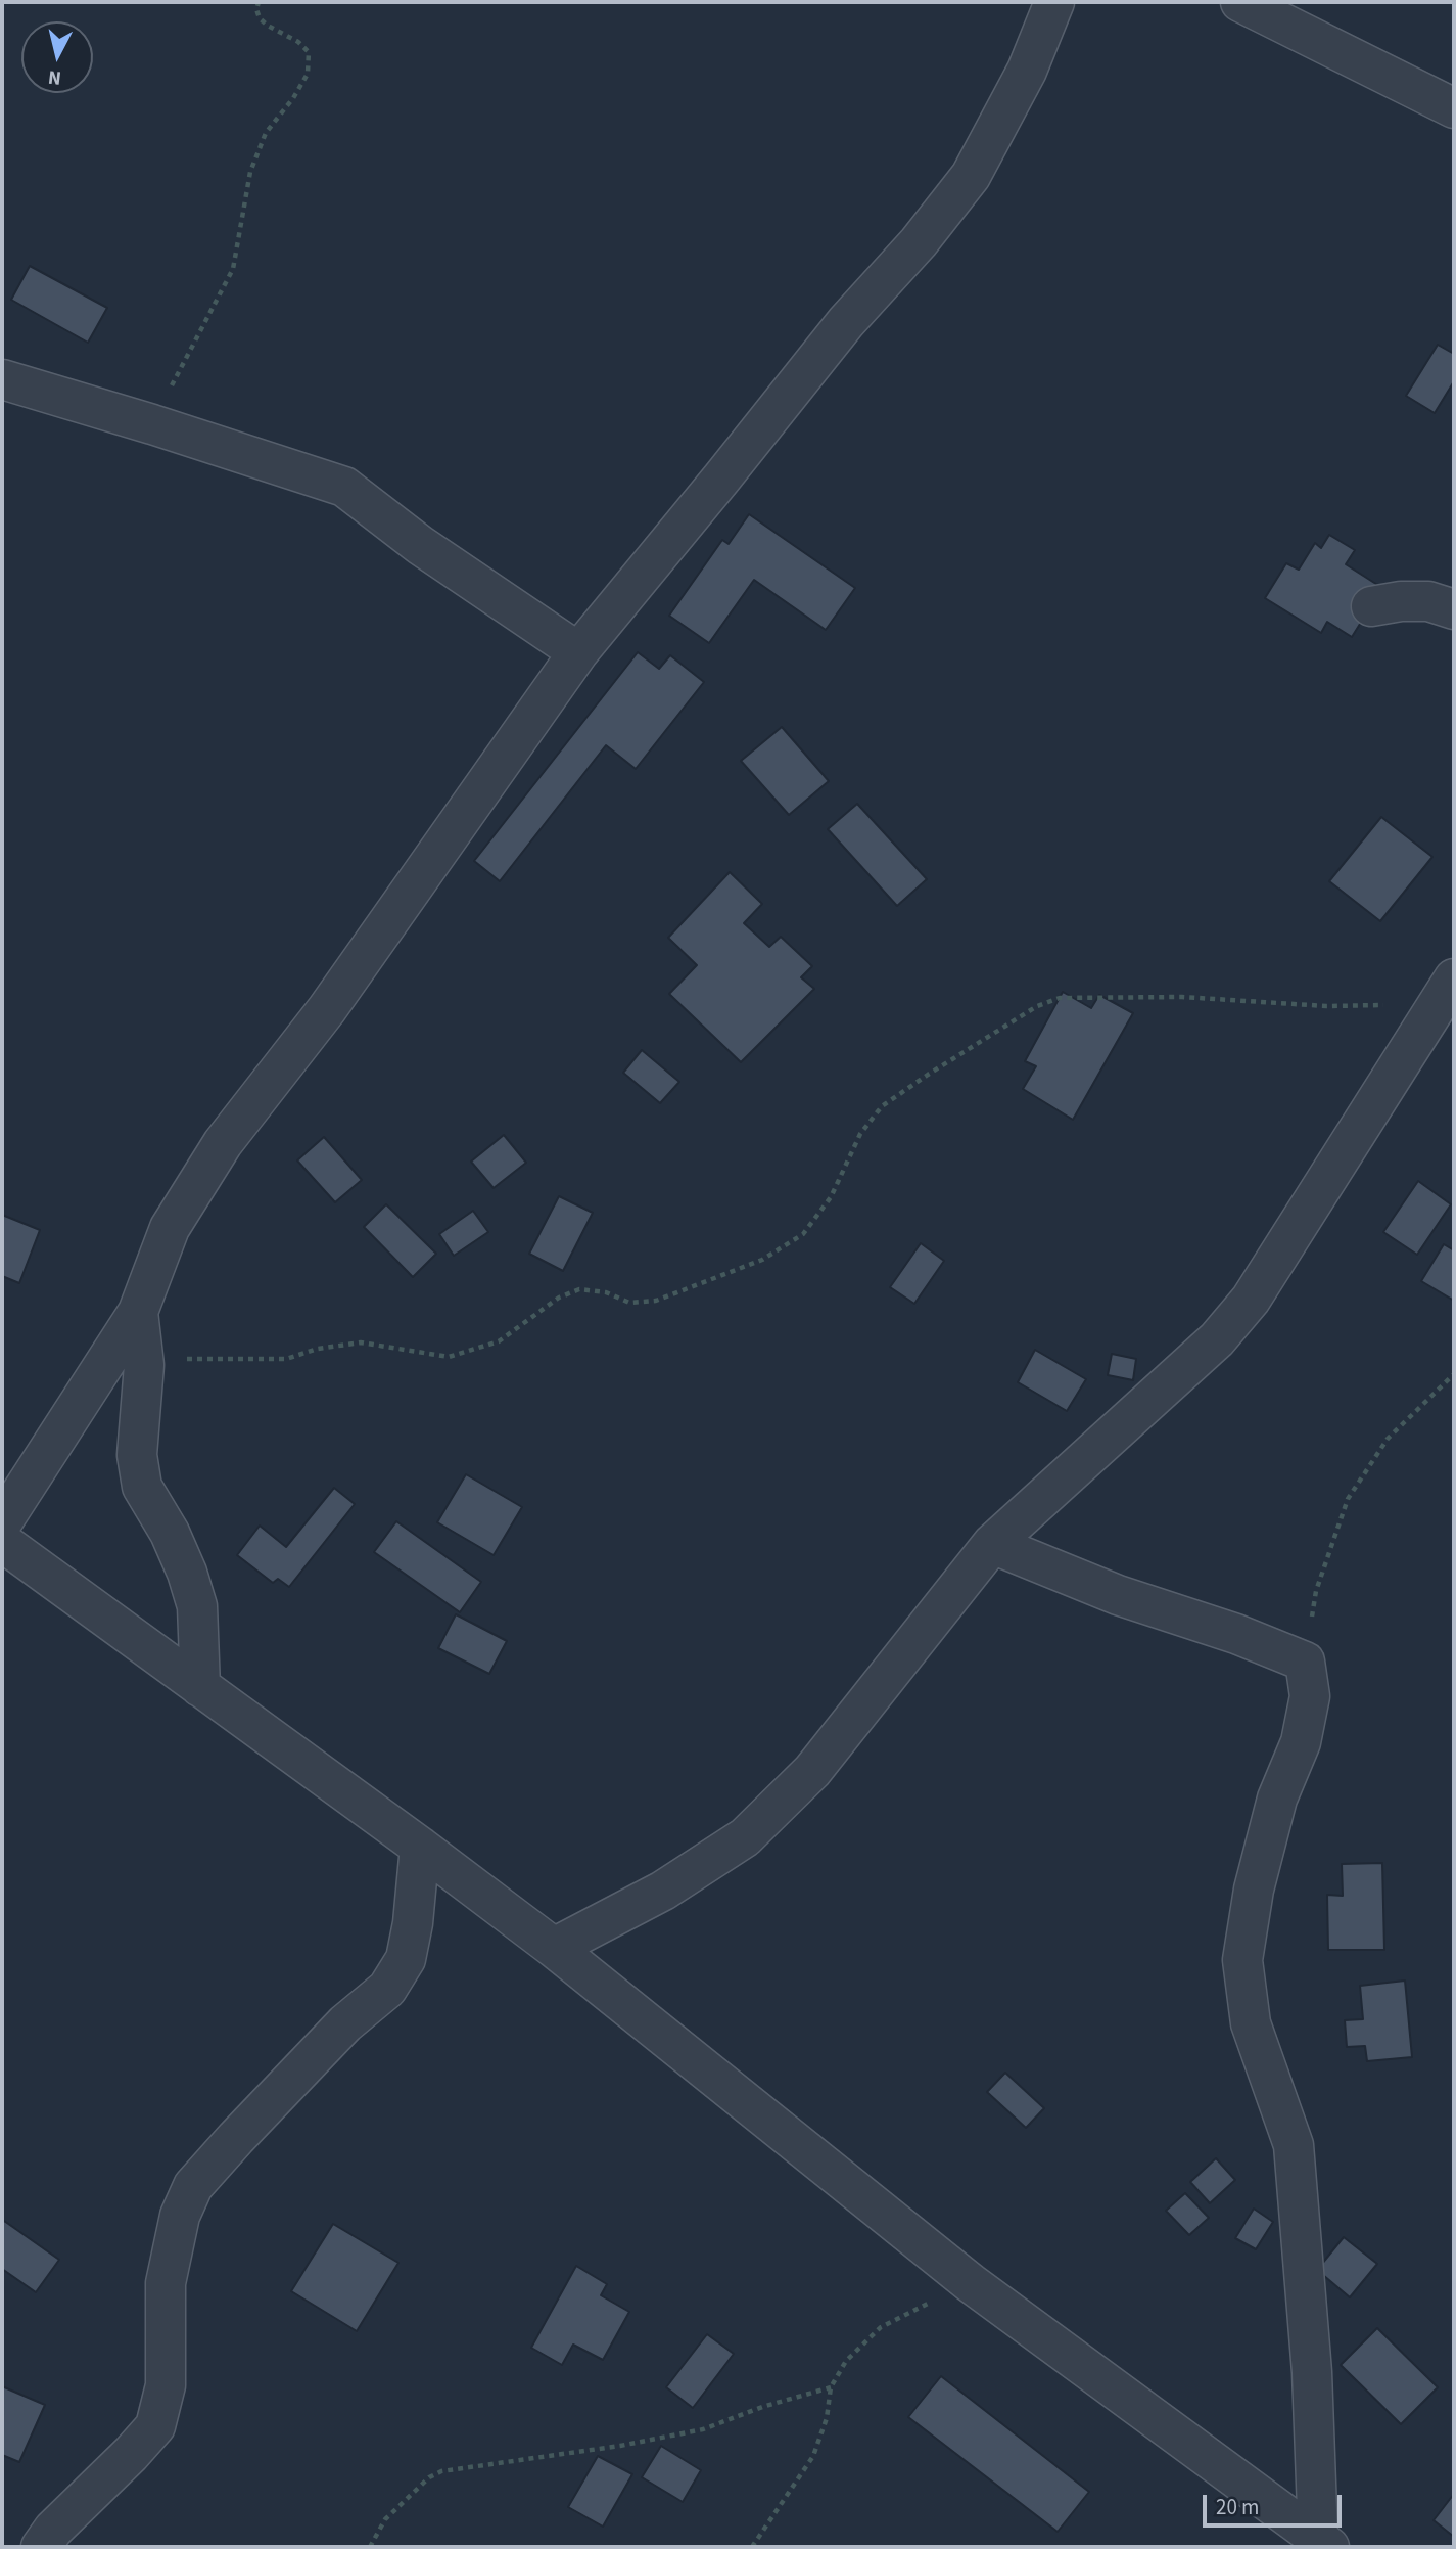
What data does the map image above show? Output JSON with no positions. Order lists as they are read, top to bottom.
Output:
{
  "scale_bar": "20 m",
  "north": "bottom"
}
